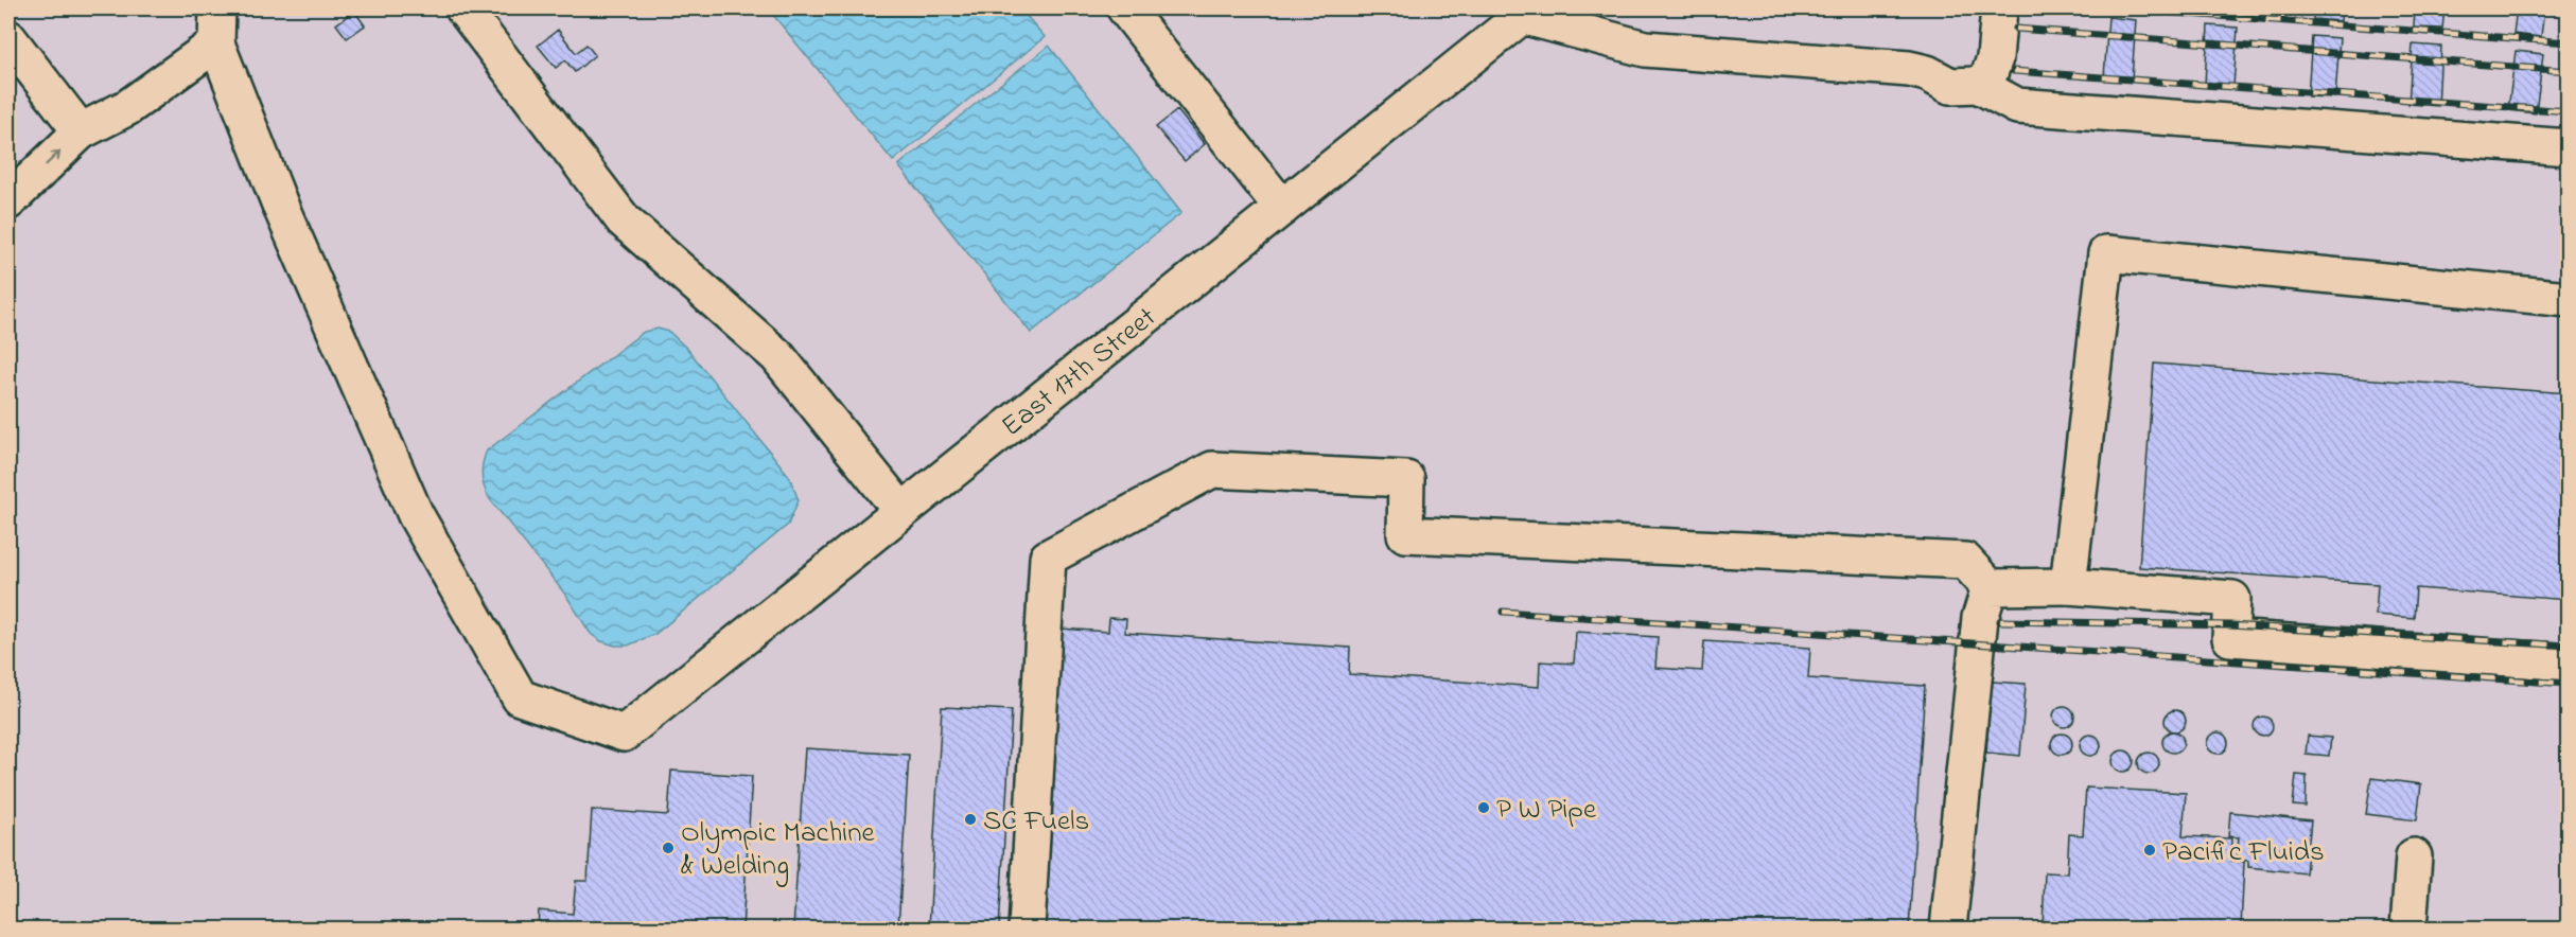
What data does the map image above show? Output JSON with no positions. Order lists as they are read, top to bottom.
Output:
{
  "streets": {
    "lane": ["East 17th Street"]
  },
  "places": [
    "P W Pipe",
    "SC Fuels",
    "Olympic Machine & Welding",
    "Pacific Fluids"
  ]
}
